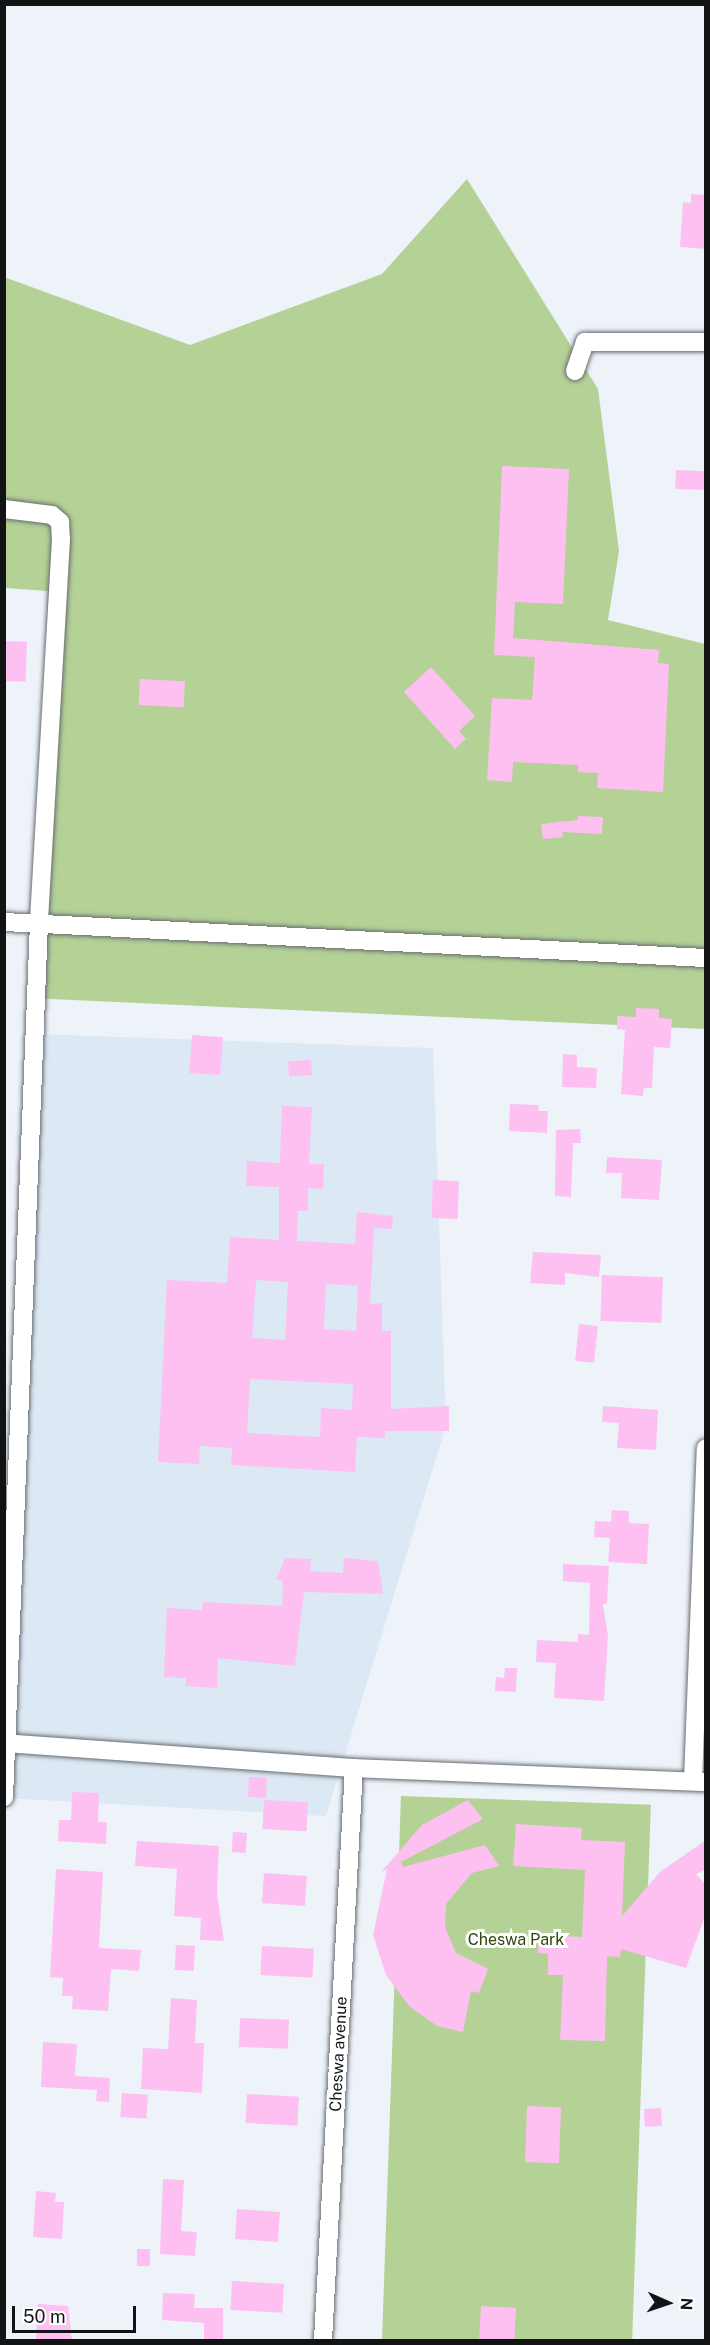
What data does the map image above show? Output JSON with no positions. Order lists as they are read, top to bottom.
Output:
{
  "streets": {
    "street": ["Cheswa avenue"]
  },
  "parks": ["Cheswa Park"],
  "scale_bar": "50 m",
  "north": "right"
}
